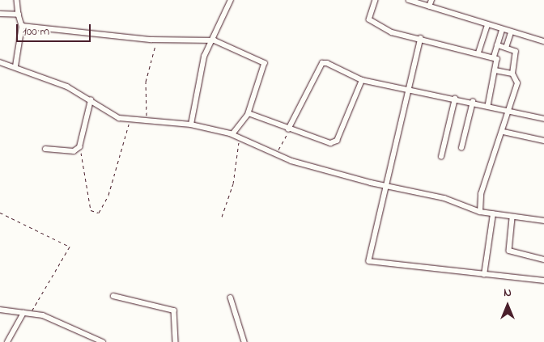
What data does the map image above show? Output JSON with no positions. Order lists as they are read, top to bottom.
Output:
{
  "scale_bar": "100 m",
  "north": "top"
}
